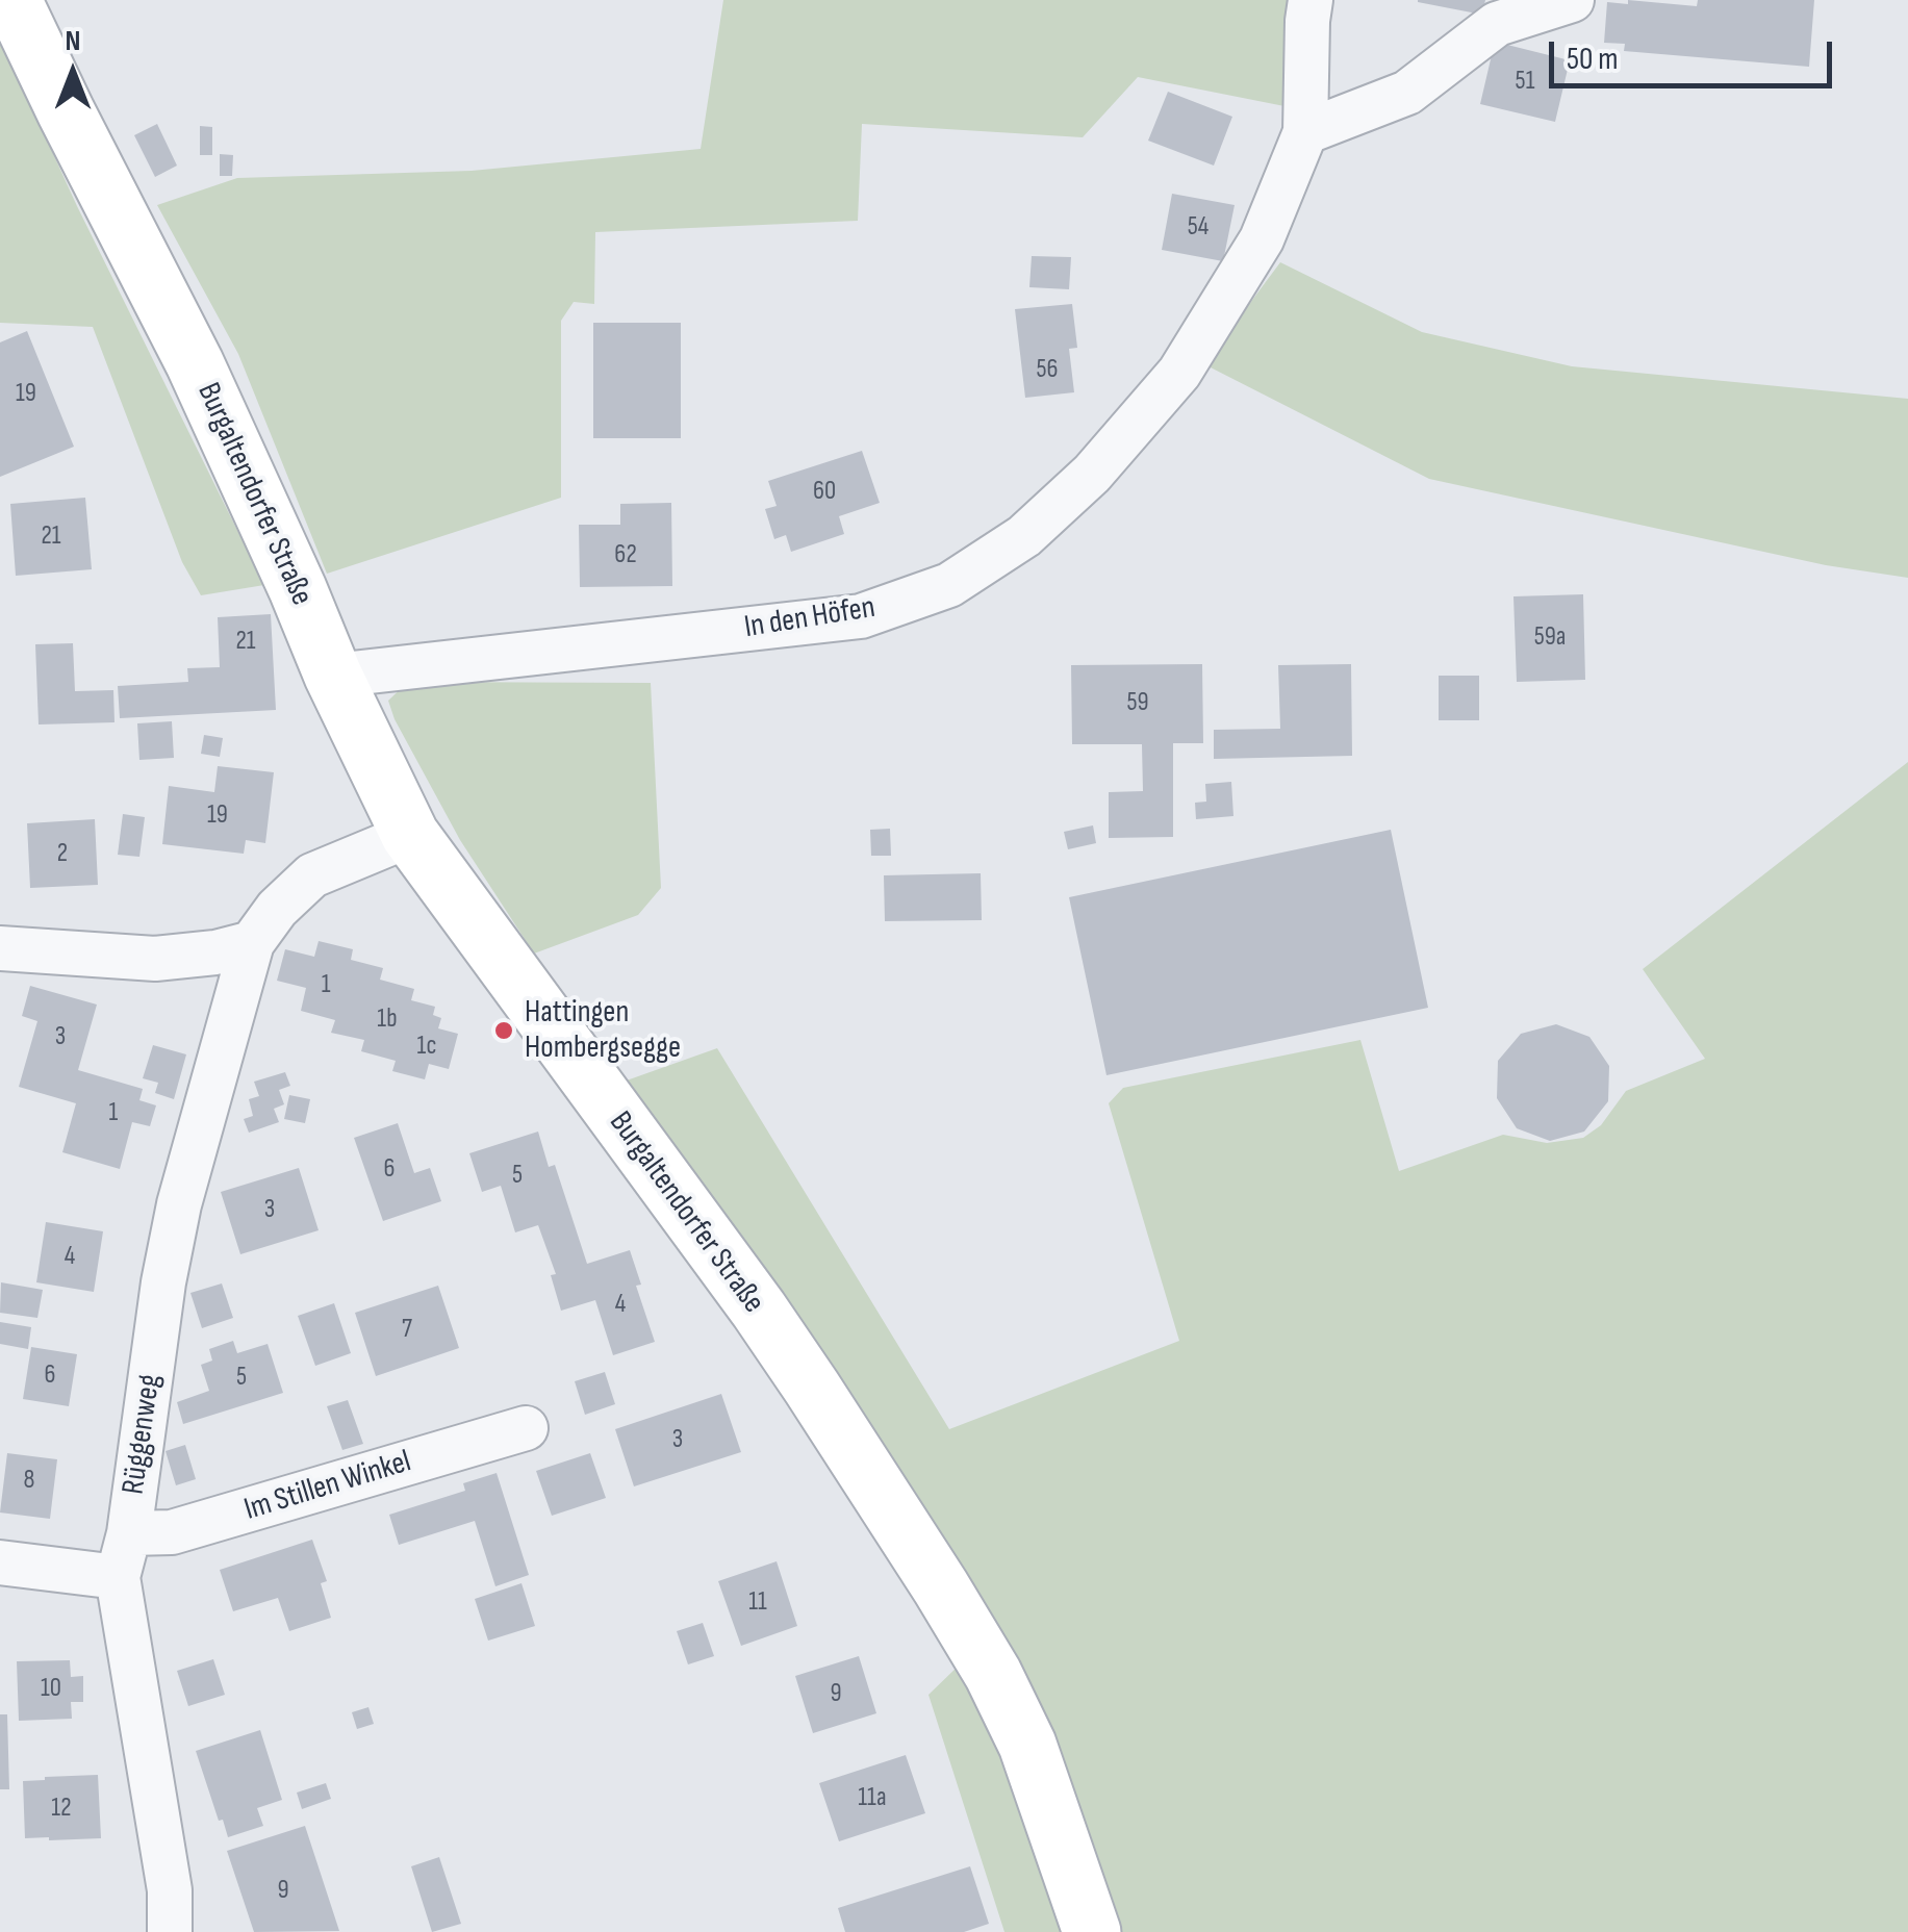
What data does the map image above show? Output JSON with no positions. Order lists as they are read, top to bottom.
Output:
{
  "streets": {
    "main road": ["Burgaltendorfer Straße"],
    "street": ["In den Höfen", "Rüggenweg", "Im Stillen Winkel"]
  },
  "crossings": [
    ["Burgaltendorfer Straße", "In den Höfen"],
    ["Rüggenweg", "Im Stillen Winkel"]
  ],
  "places": ["Hattingen Hombergsegge"],
  "house_numbers": [
    "51",
    "54",
    "56",
    "19",
    "60",
    "21",
    "62",
    "59a",
    "21",
    "59",
    "19",
    "2",
    "1",
    "1b",
    "3",
    "1c",
    "1",
    "6",
    "5",
    "3",
    "4",
    "4",
    "7",
    "6",
    "5",
    "3",
    "8",
    "11",
    "10",
    "9",
    "11a",
    "12",
    "9"
  ],
  "scale_bar": "50 m",
  "north": "top"
}
